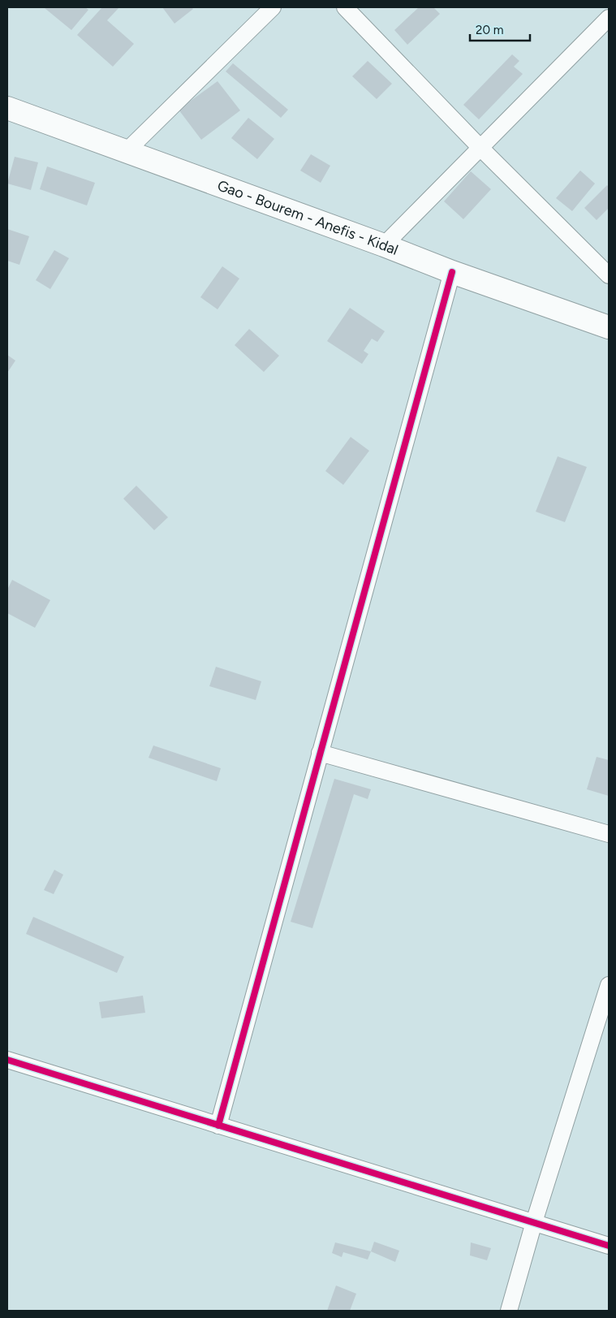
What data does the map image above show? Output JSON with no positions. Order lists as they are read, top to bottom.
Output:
{
  "streets": {
    "main road": ["Gao - Bourem - Anefis - Kidal"]
  },
  "scale_bar": "20 m"
}
